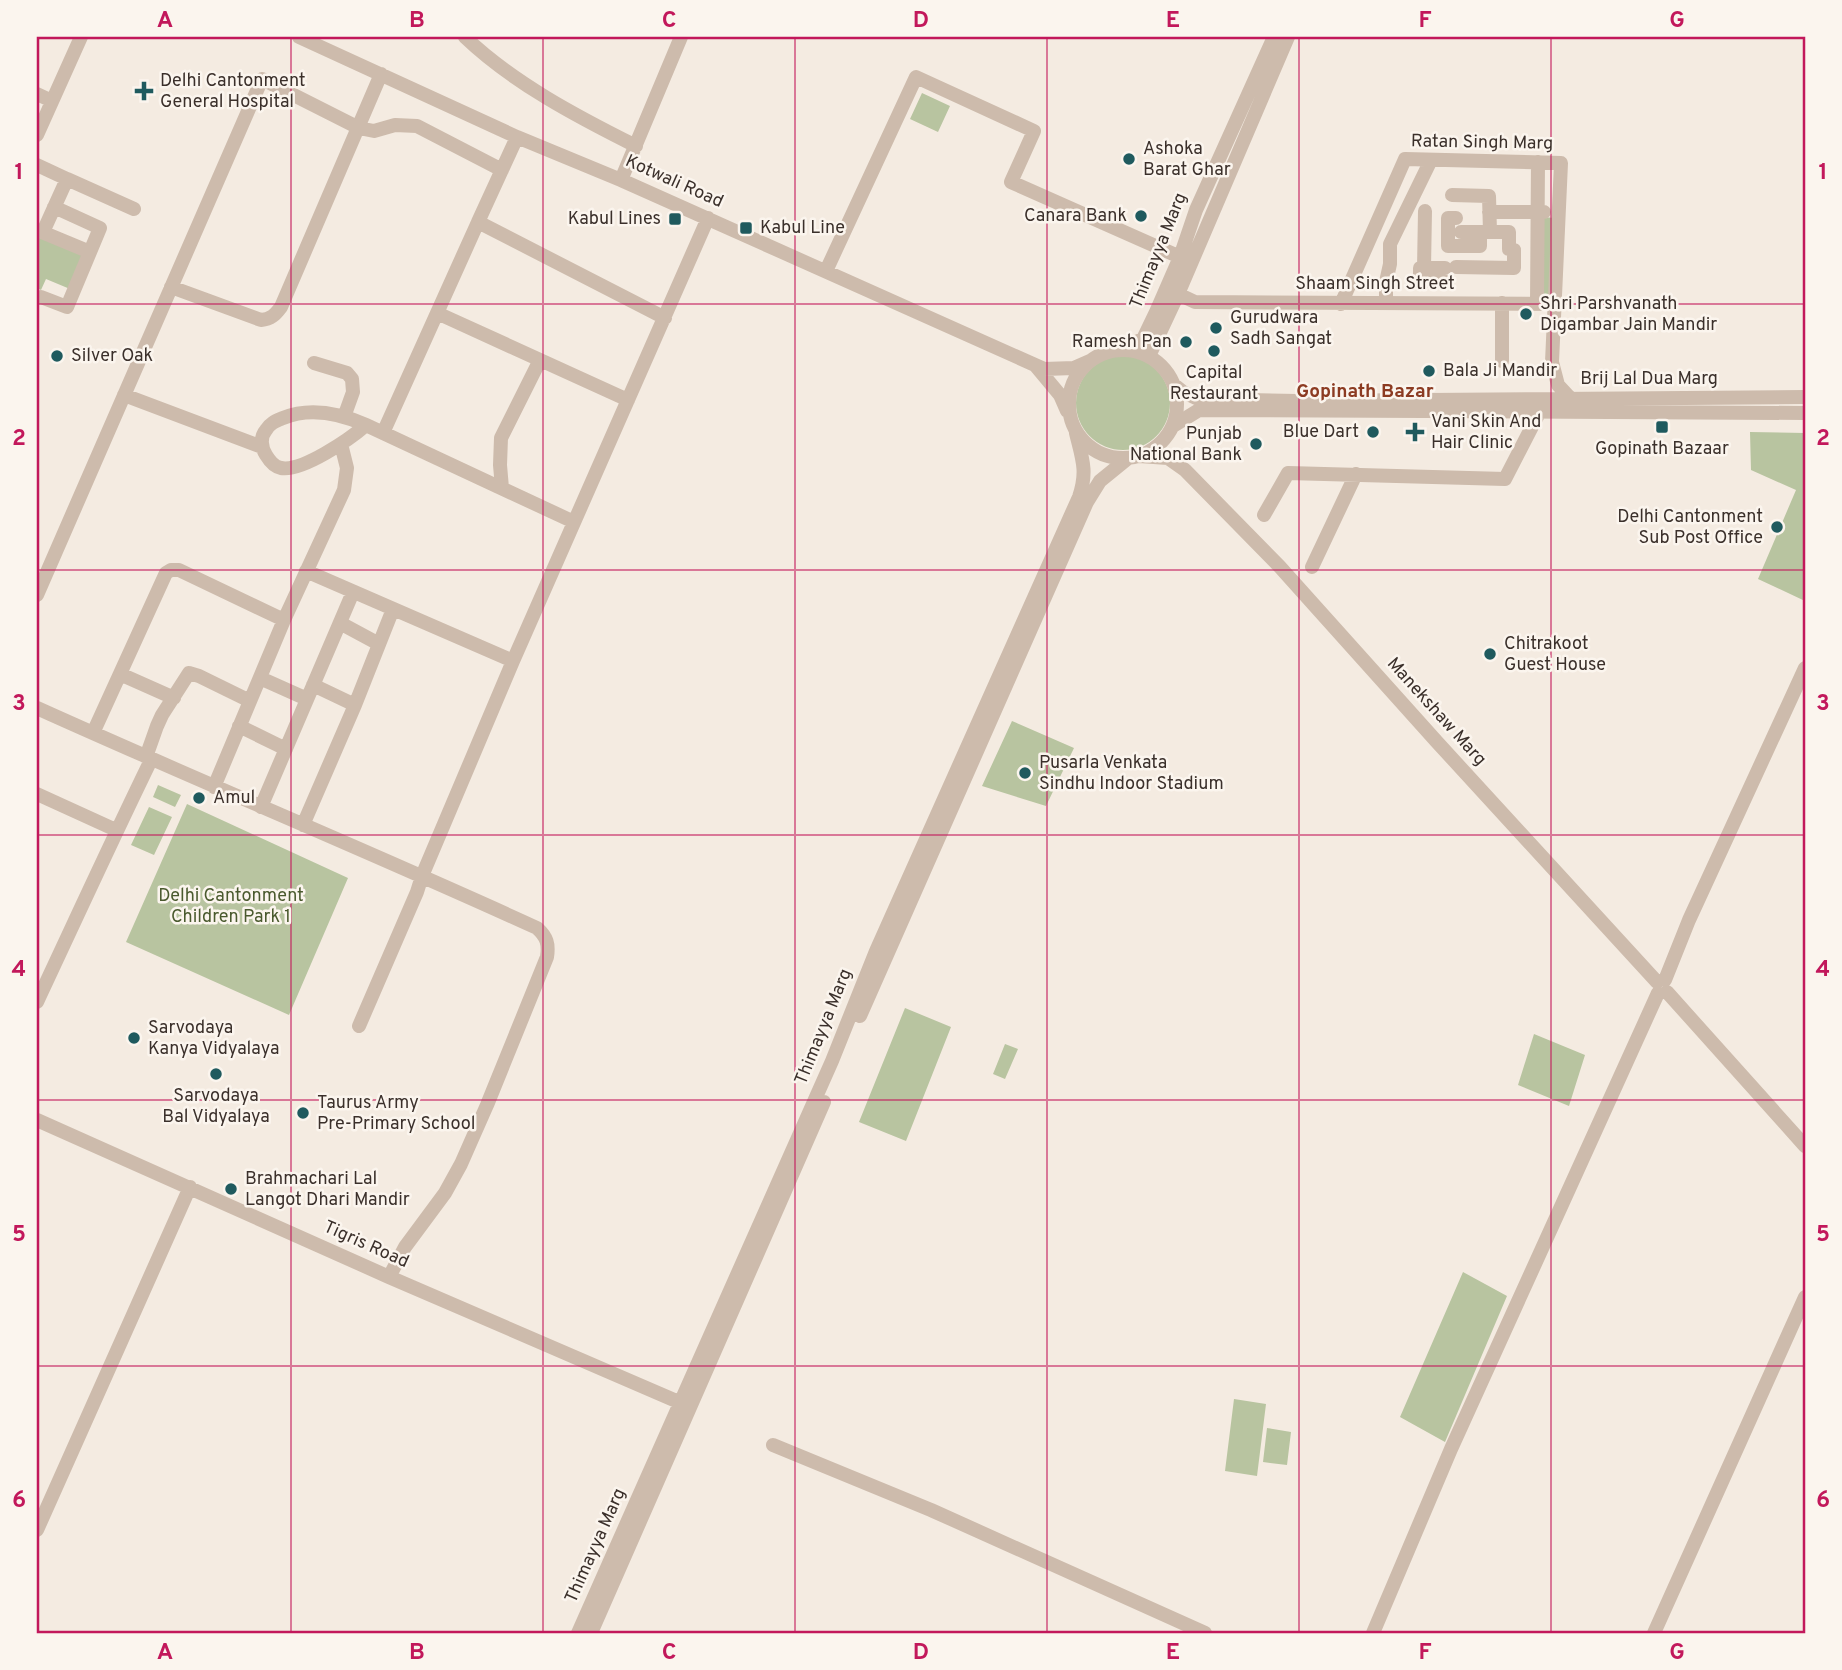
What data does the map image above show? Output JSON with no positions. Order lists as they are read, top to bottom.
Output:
{
  "streets": {
    "street": [
      "Ratan Singh Marg",
      "Kotwali Road",
      "Thimayya Marg",
      "Shaam Singh Street",
      "Brij Lal Dua Marg",
      "Manekshaw Marg",
      "Tigris Road"
    ]
  },
  "crossings": [
    ["Ratan Singh Marg", "Shaam Singh Street"],
    ["Ratan Singh Marg", "Brij Lal Dua Marg"],
    ["Thimayya Marg", "Shaam Singh Street"],
    ["Thimayya Marg", "Manekshaw Marg"],
    ["Thimayya Marg", "Tigris Road"]
  ],
  "districts": ["Gopinath Bazar"],
  "parks": ["Delhi Cantonment Children Park 1"],
  "places": {
    "health": ["Delhi Cantonment General Hospital", "Vani Skin And Hair Clinic"],
    "other": [
      "Ashoka Barat Ghar",
      "Canara Bank",
      "Shri Parshvanath Digambar Jain Mandir",
      "Gurudwara Sadh Sangat",
      "Ramesh Pan",
      "Capital Restaurant",
      "Silver Oak",
      "Bala Ji Mandir",
      "Blue Dart",
      "Punjab National Bank",
      "Delhi Cantonment Sub Post Office",
      "Chitrakoot Guest House",
      "Pusarla Venkata Sindhu Indoor Stadium",
      "Amul",
      "Sarvodaya Kanya Vidyalaya",
      "Sarvodaya Bal Vidyalaya",
      "Taurus Army Pre-Primary School",
      "Brahmachari Lal Langot Dhari Mandir"
    ],
    "transit": ["Kabul Lines", "Kabul Line", "Gopinath Bazaar"]
  },
  "grid": {
    "columns": [
      "A",
      "B",
      "C",
      "D",
      "E",
      "F",
      "G"
    ],
    "rows": [
      "1",
      "2",
      "3",
      "4",
      "5",
      "6"
    ]
  }
}
